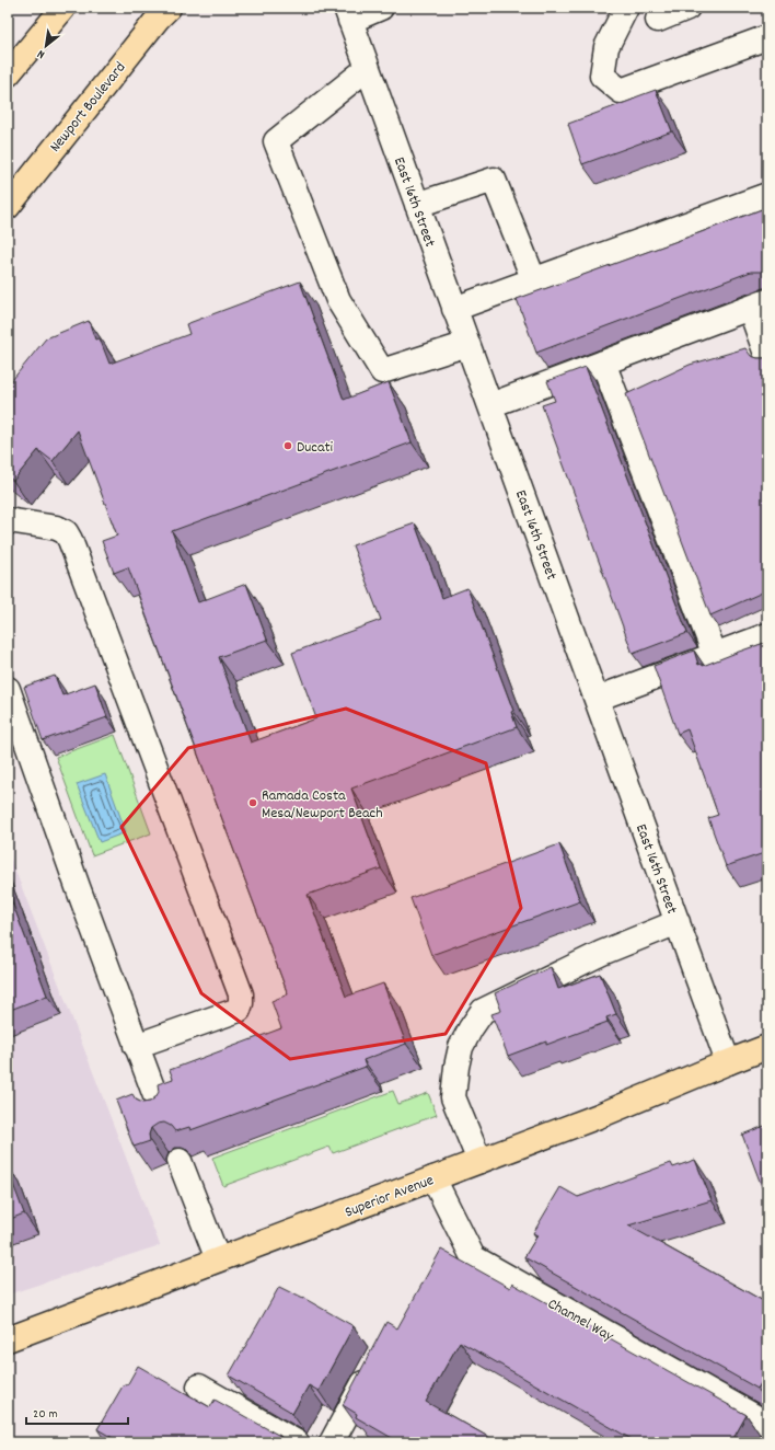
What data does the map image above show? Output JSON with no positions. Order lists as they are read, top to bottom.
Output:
{
  "streets": {
    "main road": ["Newport Boulevard", "Superior Avenue"],
    "street": ["East 16th Street", "Channel Way"]
  },
  "crossings": [
    ["East 16th Street", "Superior Avenue"],
    ["Superior Avenue", "Channel Way"]
  ],
  "places": ["Ducati", "Ramada Costa Mesa/Newport Beach"],
  "scale_bar": "20 m",
  "north": "bottom left"
}
